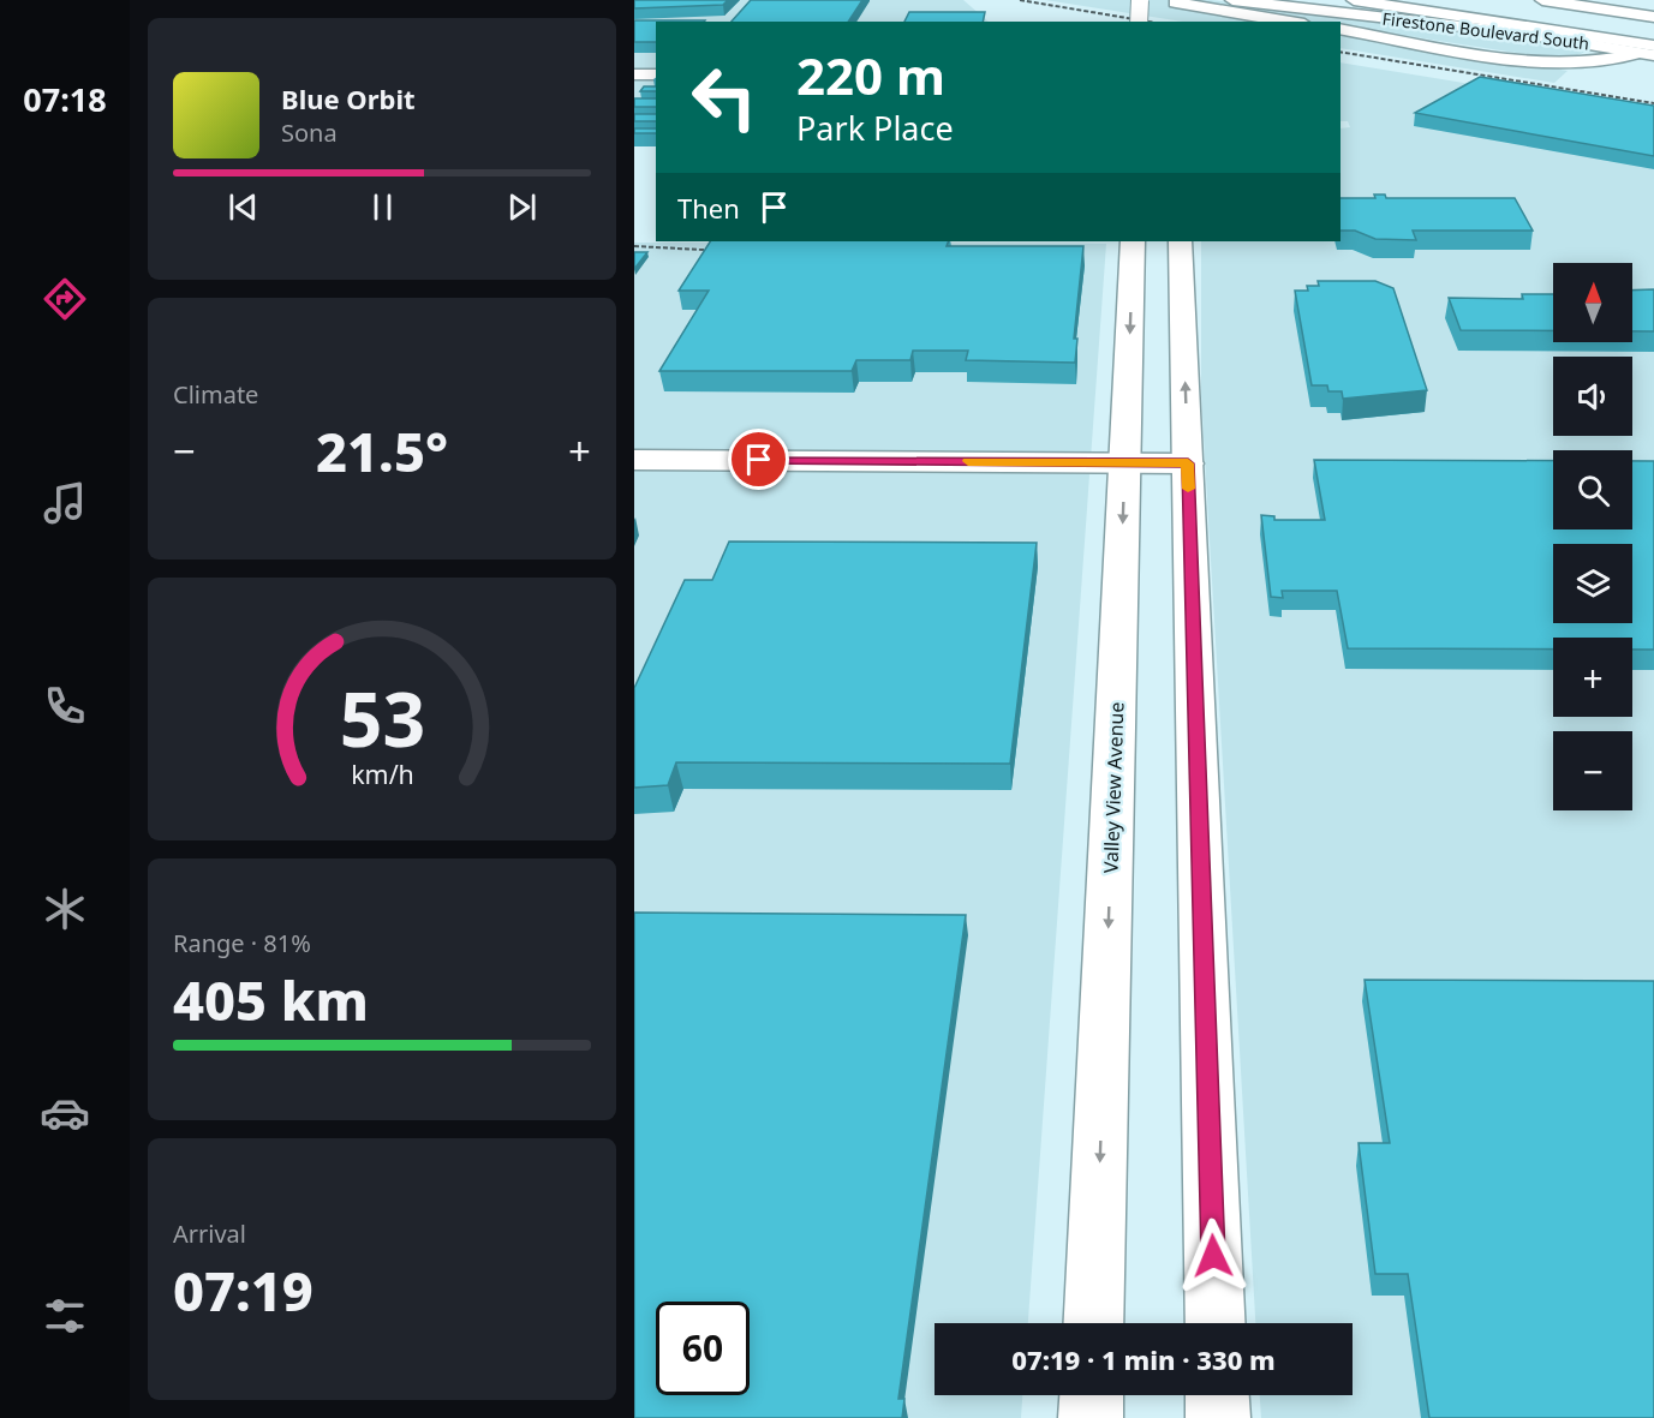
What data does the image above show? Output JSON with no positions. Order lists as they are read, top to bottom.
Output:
{
  "streets": {
    "main road": ["Firestone Boulevard South", "Valley View Avenue"]
  },
  "north": "top",
  "page": {
    "tabs": "07:18",
    "turn": ["220 m", "Park Place"],
    "song": ["Blue Orbit", "Sona"],
    "then": "Then",
    "map_buttons": ["+", "−"],
    "tile": [
      "Climate",
      ["Range · 81%", "405 km"],
      ["Arrival", "07:19"]
    ],
    "heat": ["−", "21.5°", "+"],
    "limit": "60",
    "trip": "07:19 · 1 min · 330 m",
    "gauge": ["53", "km/h"]
  }
}
